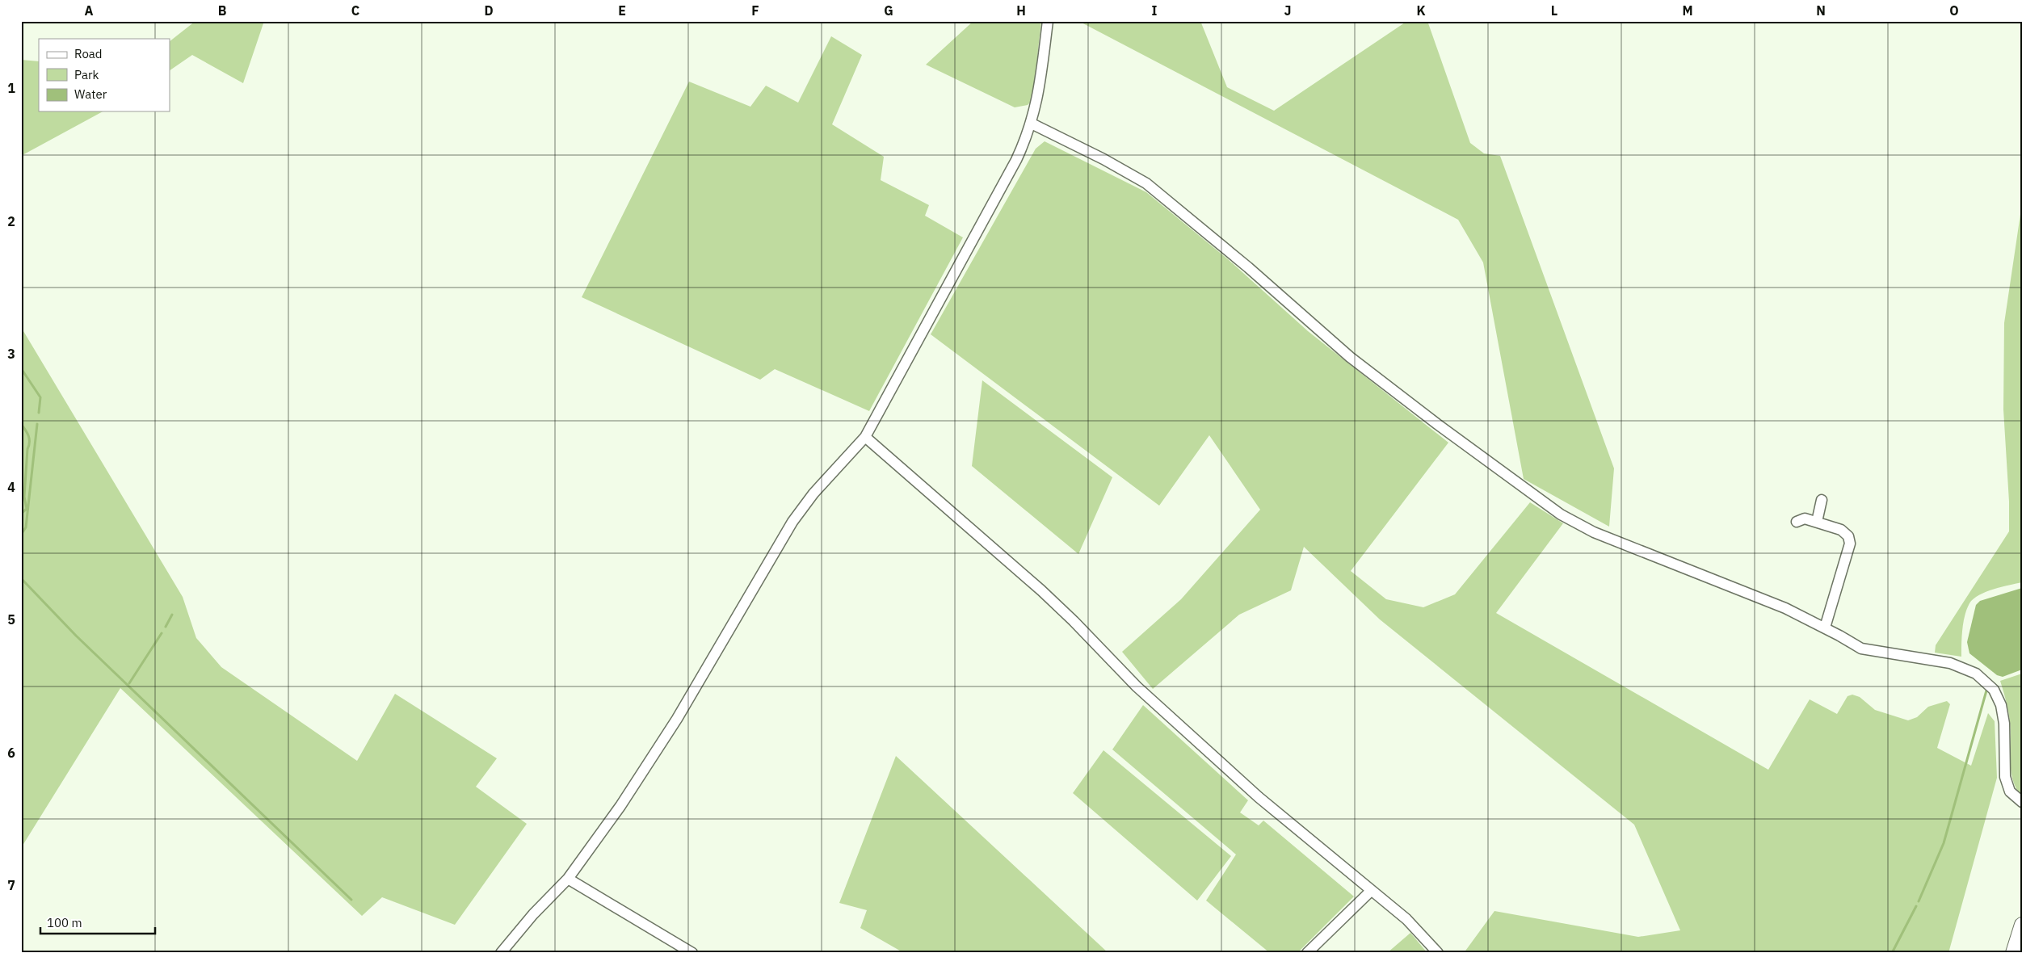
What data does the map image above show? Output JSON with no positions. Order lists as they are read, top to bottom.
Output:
{
  "legend": ["Road", "Park", "Water"],
  "scale_bar": "100 m",
  "grid": {
    "columns": [
      "A",
      "B",
      "C",
      "D",
      "E",
      "F",
      "G",
      "H",
      "I",
      "J",
      "K",
      "L",
      "M",
      "N",
      "O"
    ],
    "rows": [
      "1",
      "2",
      "3",
      "4",
      "5",
      "6",
      "7"
    ]
  }
}
